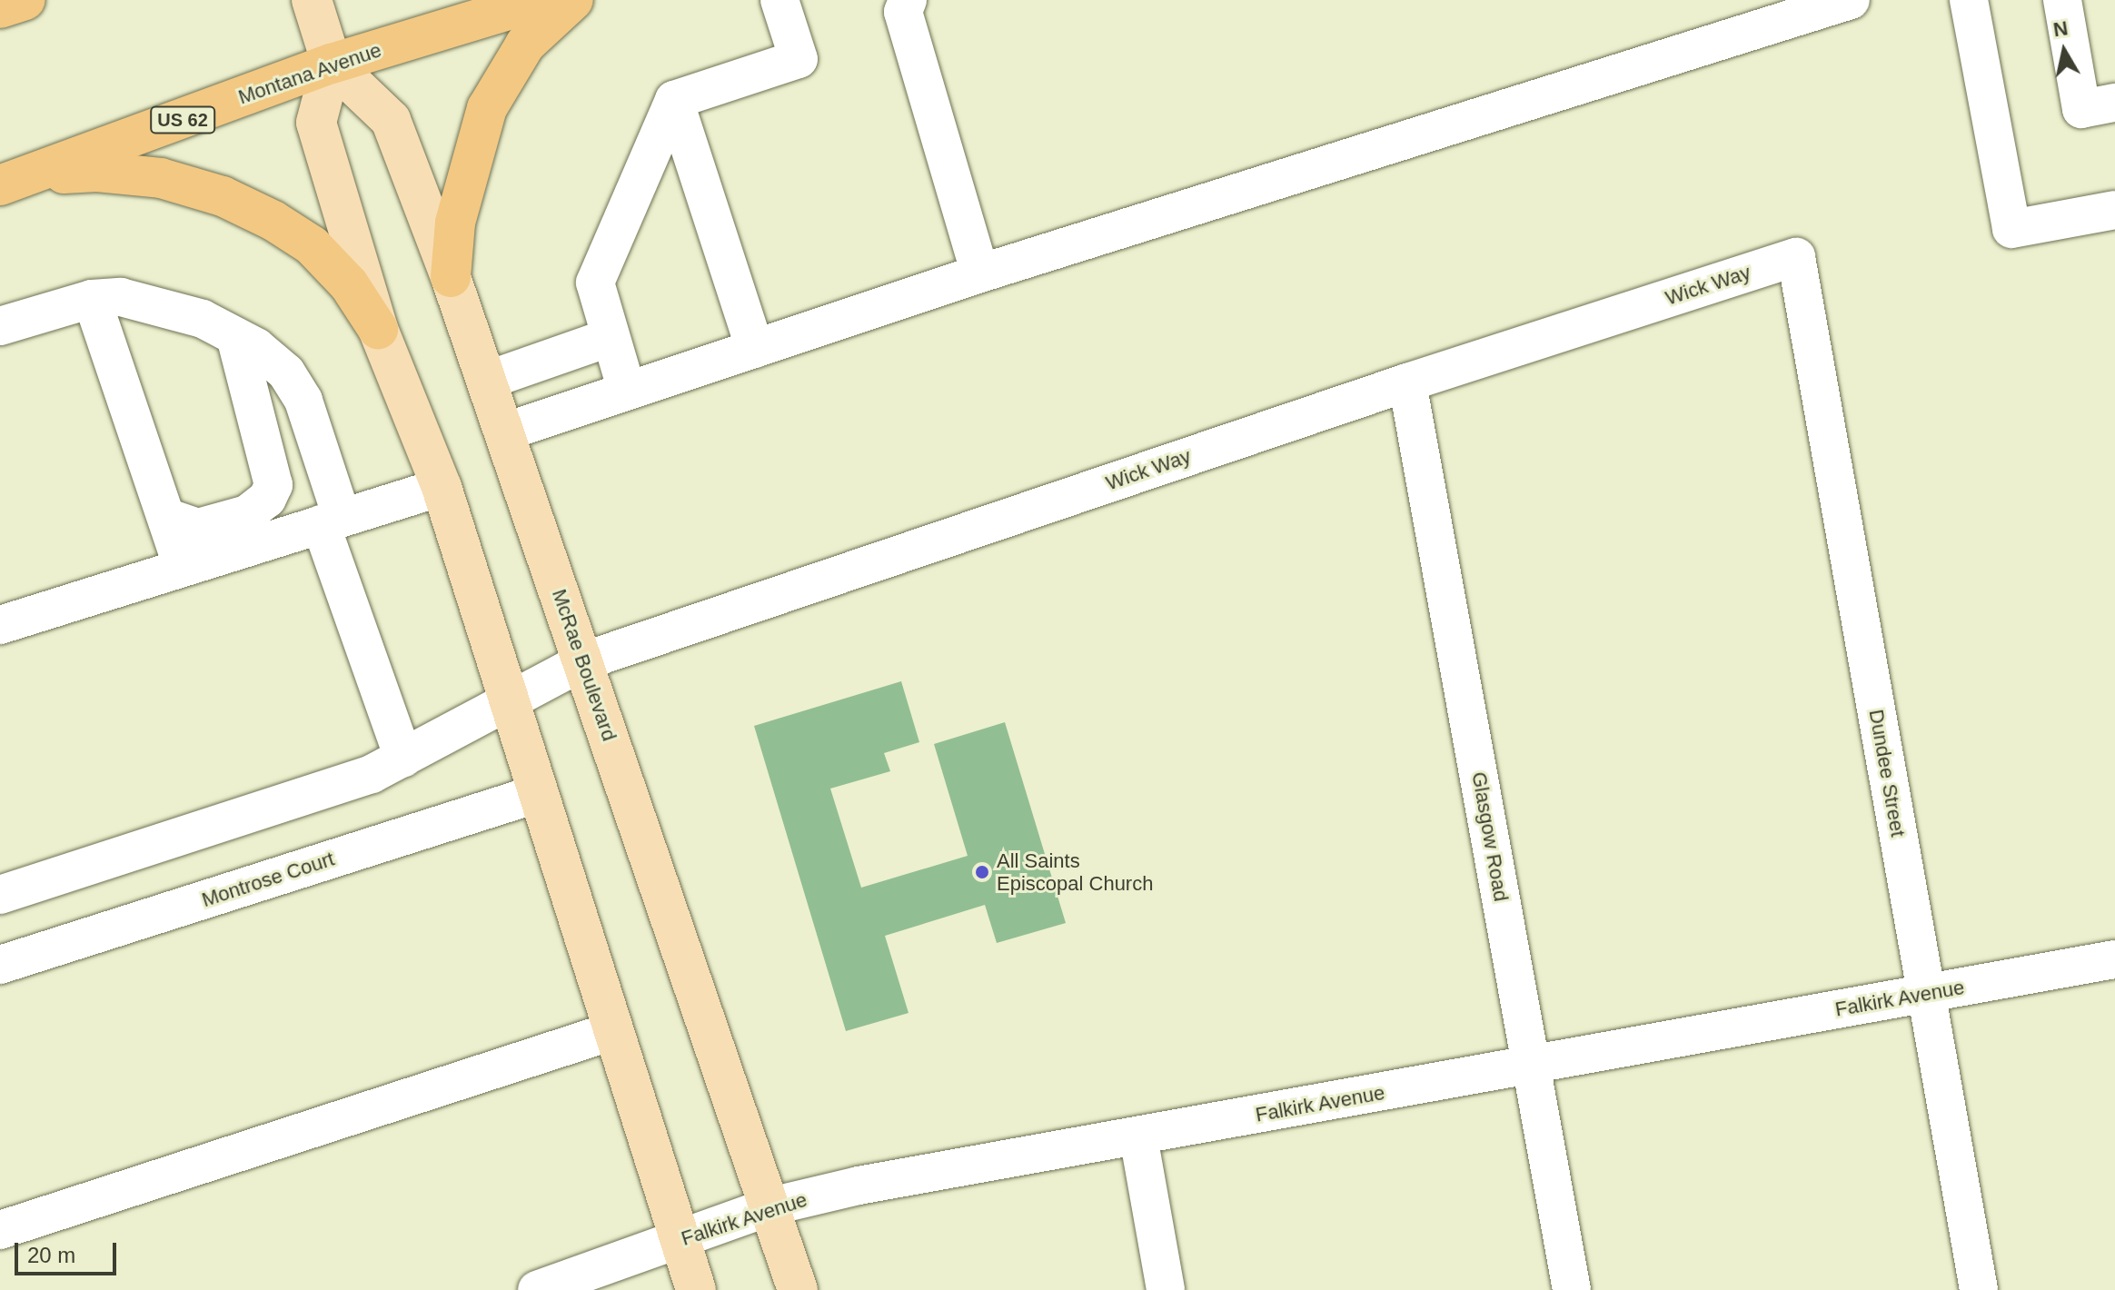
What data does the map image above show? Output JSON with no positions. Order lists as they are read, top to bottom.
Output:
{
  "streets": {
    "highway": ["Montana Avenue", "US 62"],
    "main road": ["McRae Boulevard"],
    "street": [
      "Wick Way",
      "Dundee Street",
      "Glasgow Road",
      "Montrose Court",
      "Falkirk Avenue"
    ]
  },
  "crossings": [
    ["Montana Avenue", "McRae Boulevard"],
    ["Wick Way", "McRae Boulevard"],
    ["Wick Way", "Dundee Street"],
    ["Wick Way", "Glasgow Road"],
    ["McRae Boulevard", "Falkirk Avenue"],
    ["Dundee Street", "Falkirk Avenue"],
    ["Glasgow Road", "Falkirk Avenue"]
  ],
  "places": ["All Saints Episcopal Church"],
  "scale_bar": "20 m",
  "north": "top"
}
